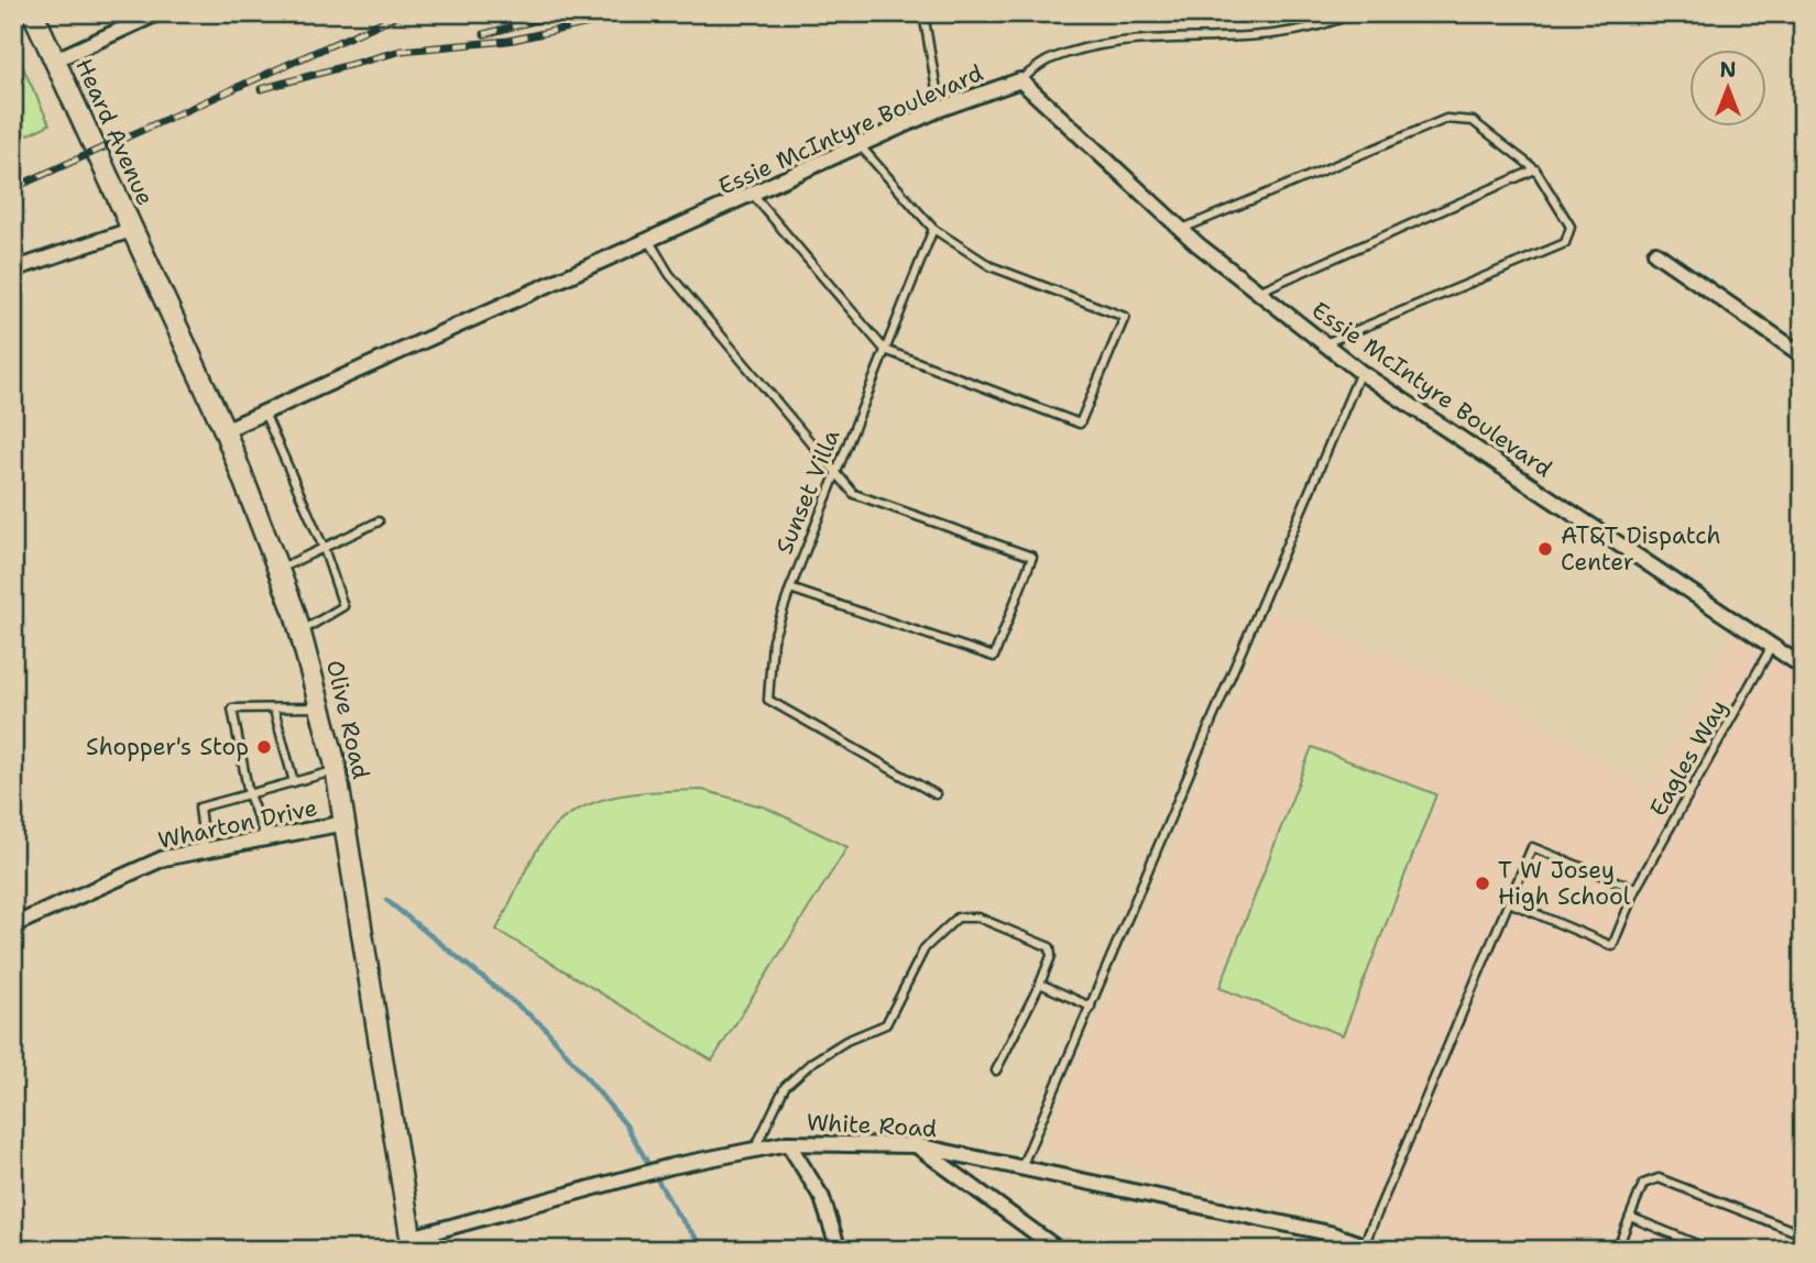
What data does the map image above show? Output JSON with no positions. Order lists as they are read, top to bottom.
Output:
{
  "streets": {
    "street": [
      "Essie McIntyre Boulevard",
      "Heard Avenue",
      "Olive Road",
      "Wharton Drive",
      "White Road"
    ],
    "lane": ["Sunset Villa", "Eagles Way"]
  },
  "crossings": [
    ["Essie McIntyre Boulevard", "Olive Road"],
    ["Essie McIntyre Boulevard", "Eagles Way"],
    ["Heard Avenue", "Olive Road"],
    ["Olive Road", "Wharton Drive"],
    ["Olive Road", "White Road"]
  ],
  "places": ["AT&T Dispatch Center", "Shopper's Stop", "T W Josey High School"],
  "north": "top"
}
